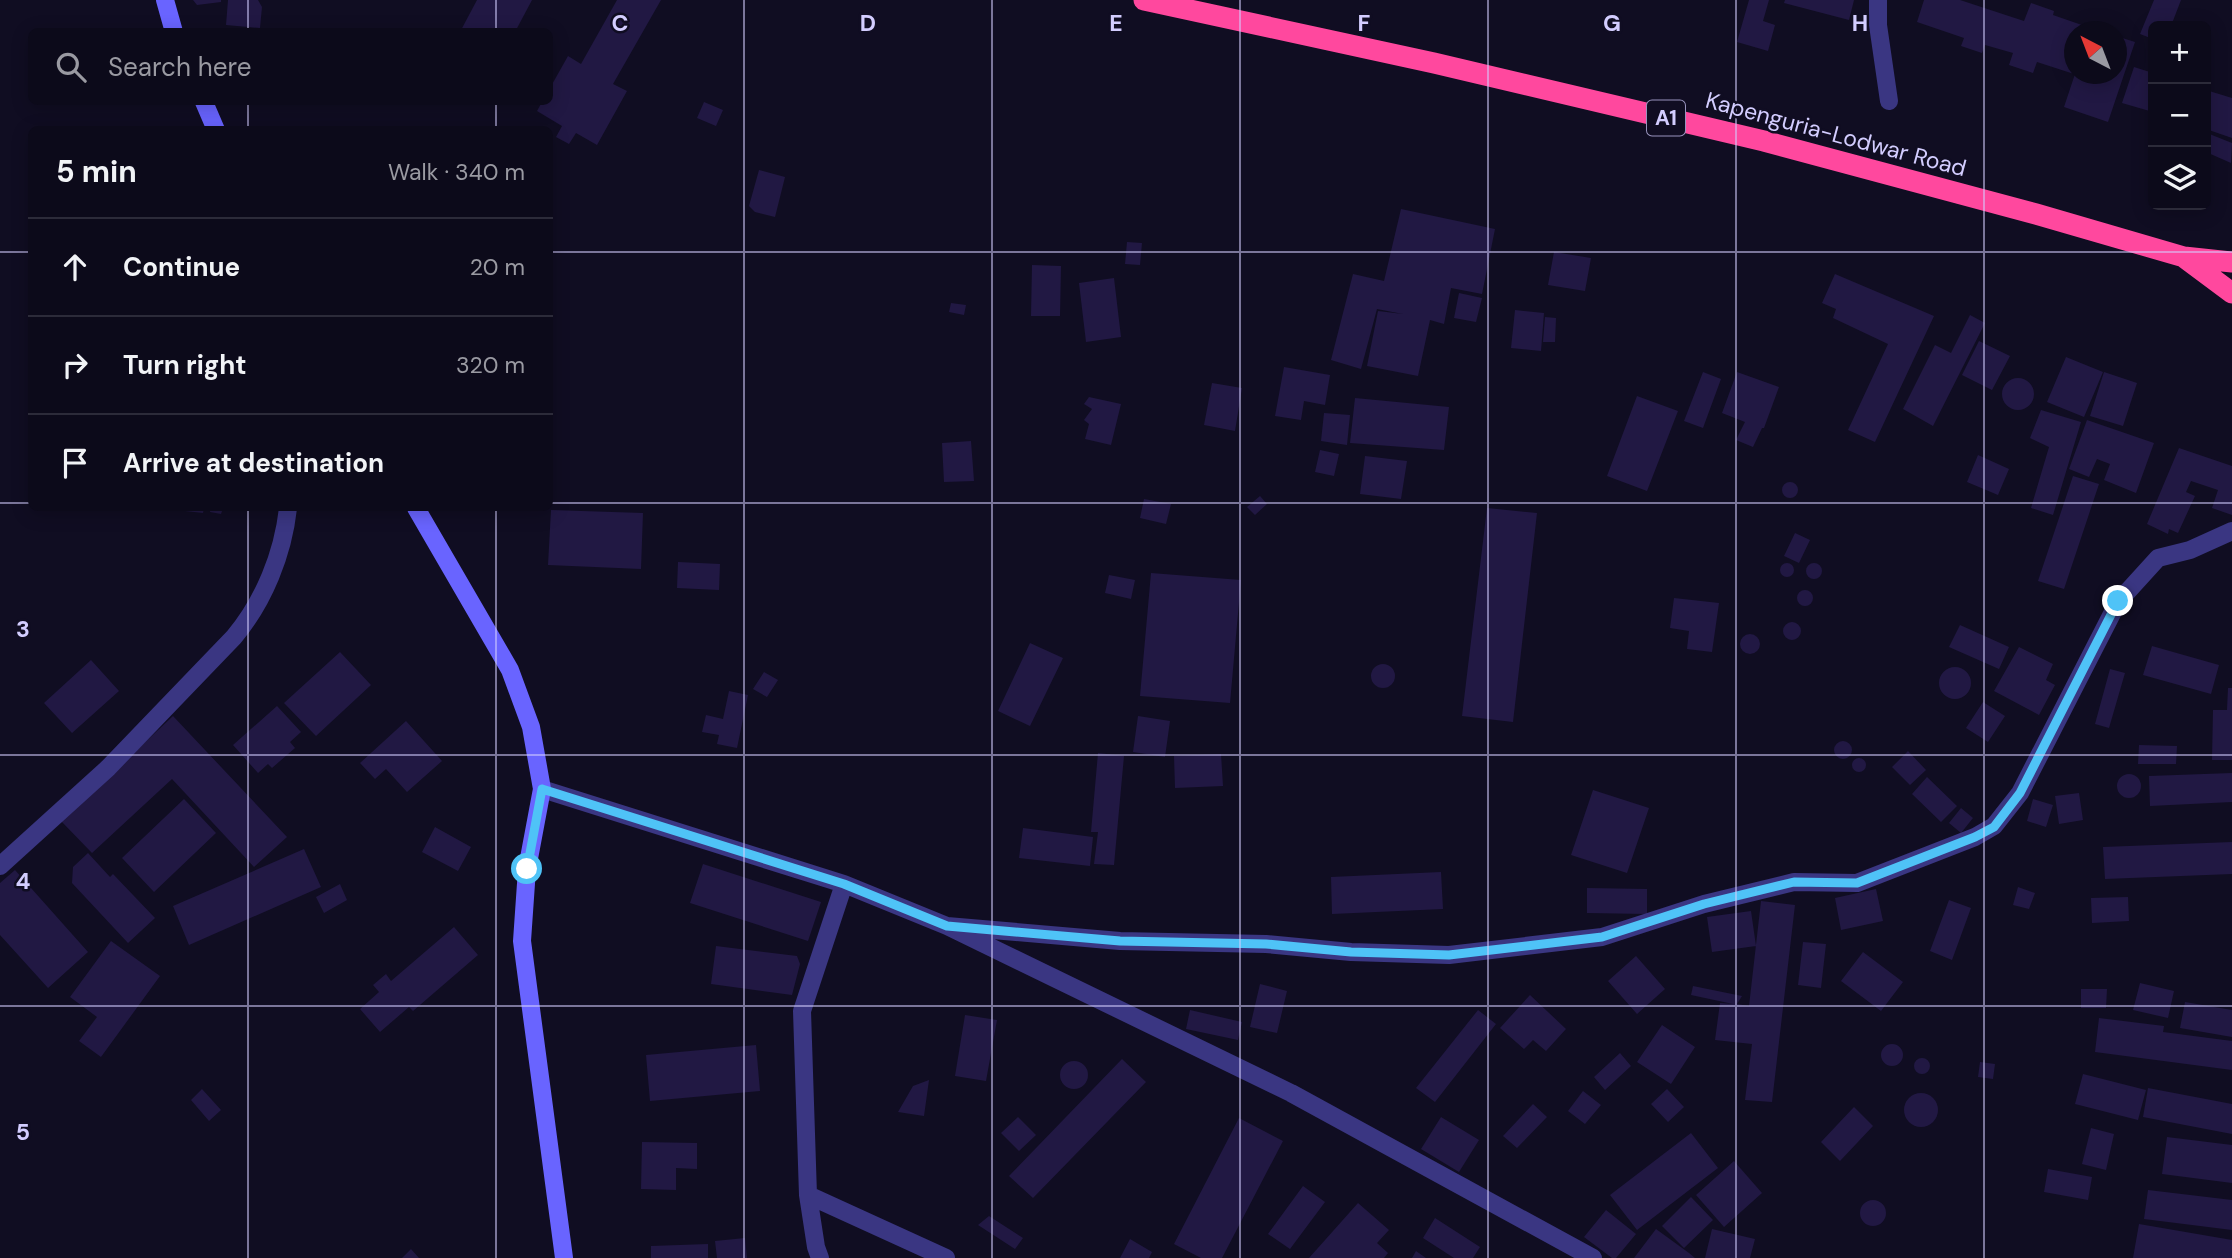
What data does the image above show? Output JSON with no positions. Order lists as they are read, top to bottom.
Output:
{
  "streets": {
    "highway": ["A1", "Kapenguria-Lodwar Road"]
  },
  "north": "top left",
  "page": {
    "map_buttons": ["+", "−"],
    "search": "Search here",
    "heading": ["5 min", "Walk · 340 m"],
    "list": [
      ["Continue", "20 m"],
      ["Turn right", "320 m"],
      "Arrive at destination"
    ]
  },
  "grid": {
    "columns": [
      "C",
      "D",
      "E",
      "F",
      "G",
      "H"
    ],
    "rows": ["3", "4", "5"]
  }
}
